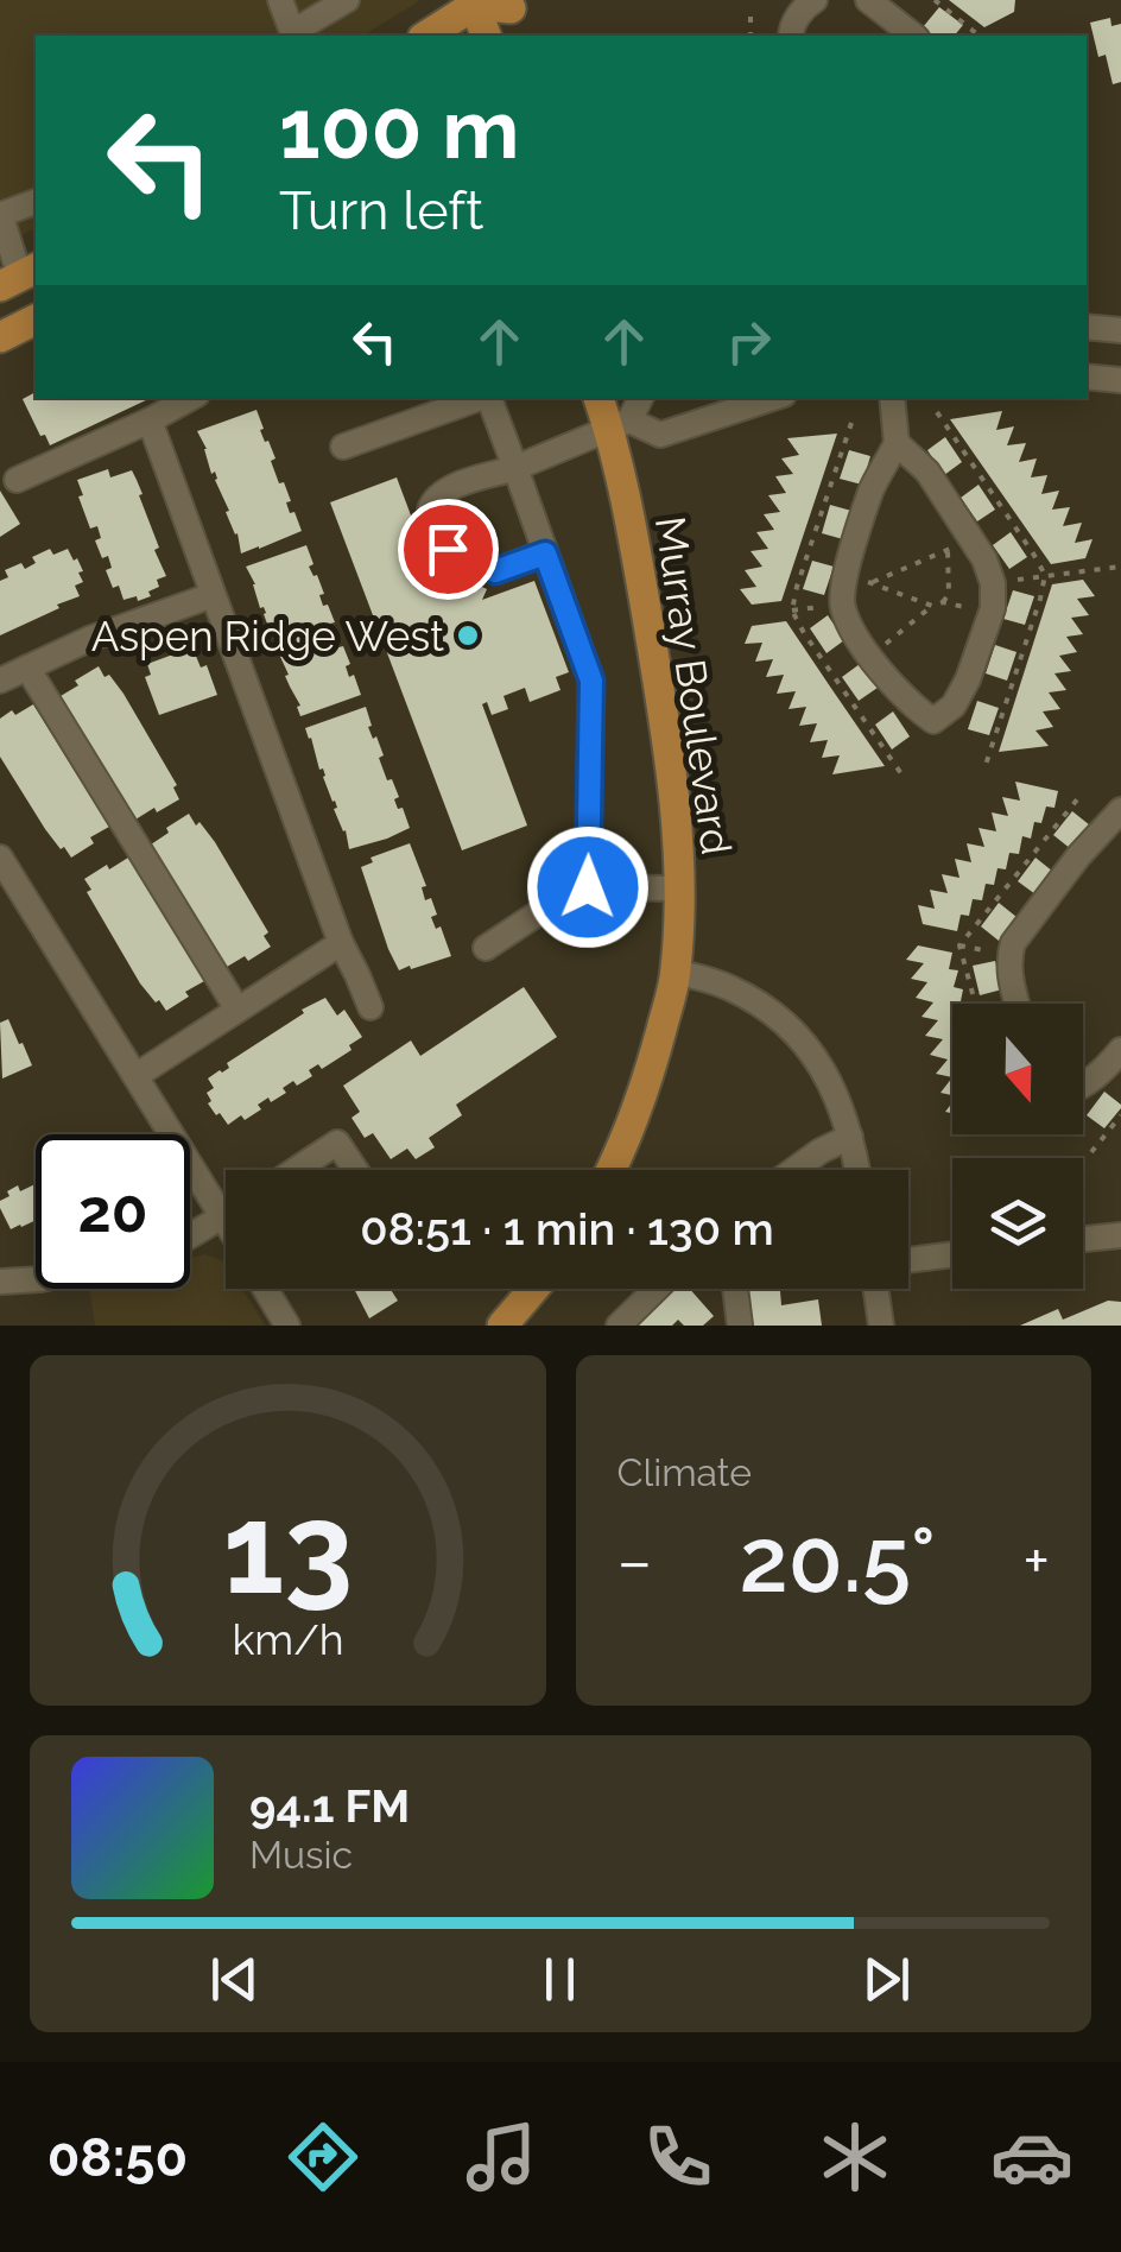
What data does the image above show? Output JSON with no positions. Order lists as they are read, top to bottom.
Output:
{
  "streets": {
    "main road": ["Murray Boulevard"]
  },
  "places": ["Aspen Ridge West"],
  "north": "bottom",
  "page": {
    "turn": ["100 m", "Turn left"],
    "limit": "20",
    "trip": "08:51 · 1 min · 130 m",
    "tile": "Climate",
    "heat": ["−", "20.5°", "+"],
    "song": ["94.1 FM", "Music"],
    "tabs": "08:50",
    "gauge": ["13", "km/h"]
  }
}
